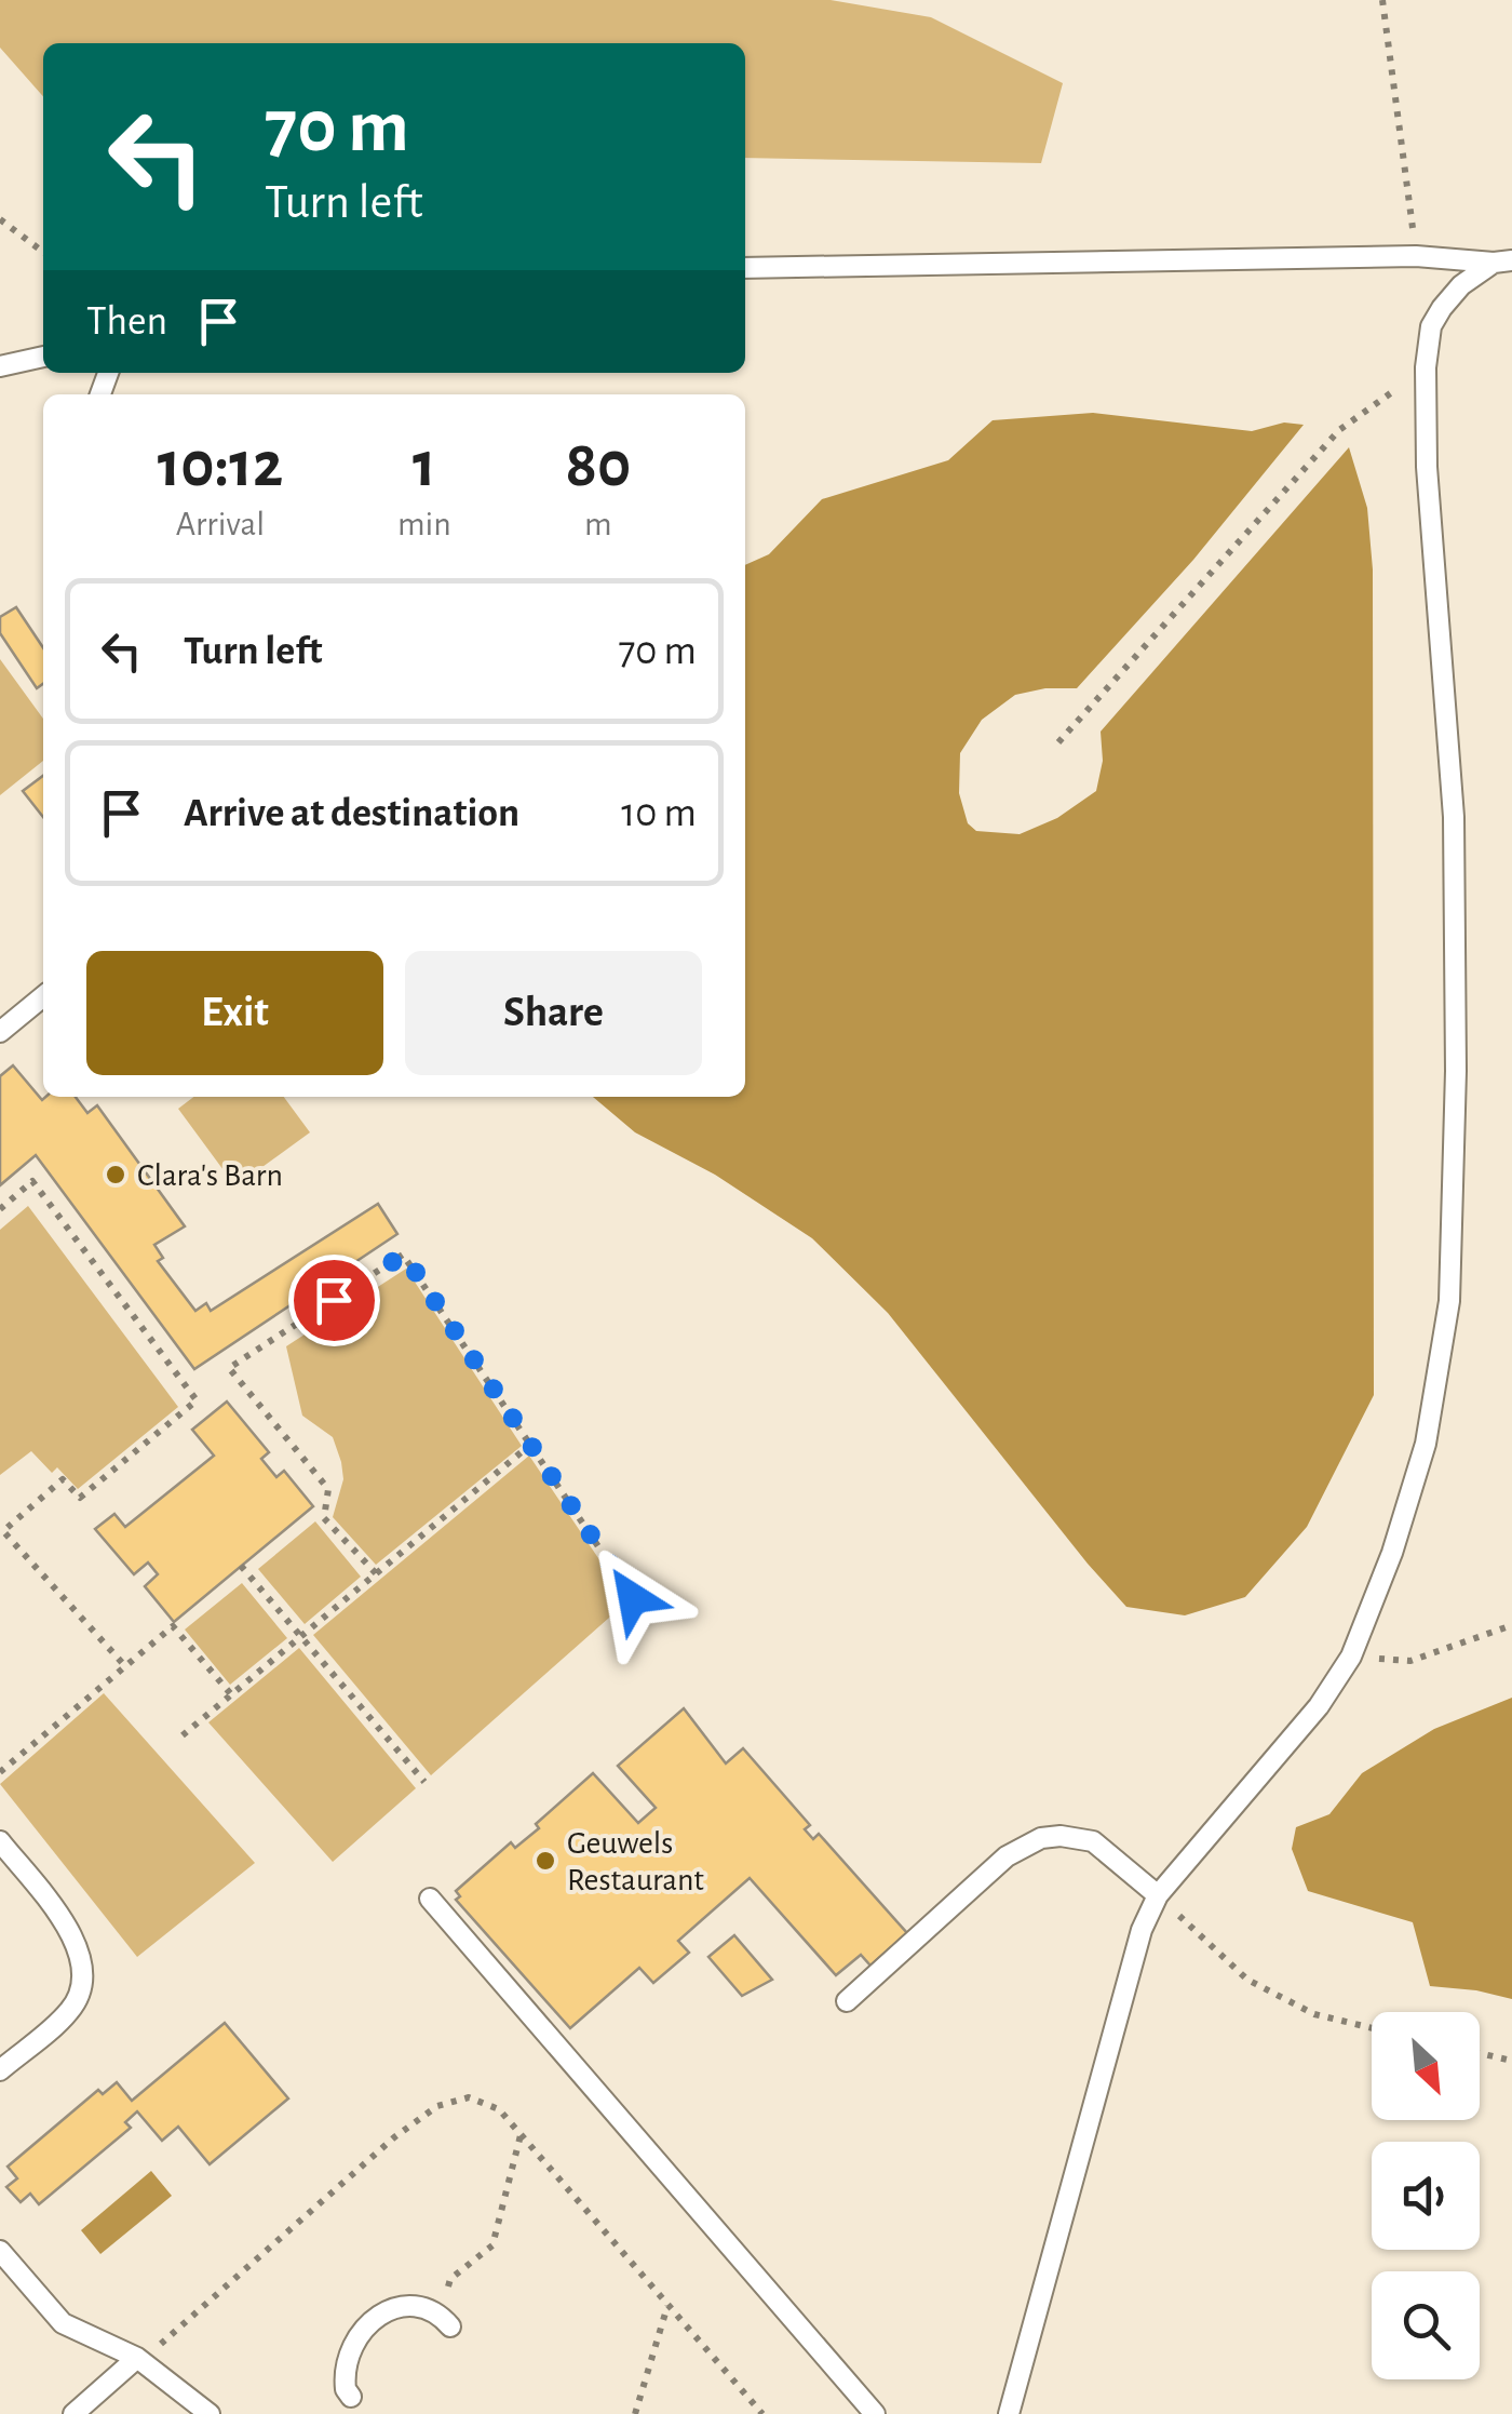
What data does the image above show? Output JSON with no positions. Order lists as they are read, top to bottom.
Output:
{
  "places": ["Clara's Barn", "Geuwels Restaurant"],
  "north": "bottom right",
  "page": {
    "turn": ["70 m", "Turn left"],
    "then": "Then",
    "eta": [
      "10:12",
      "Arrival",
      "1",
      "min",
      "80",
      "m"
    ],
    "list": [
      {
        "name": "Turn left",
        "value": "70 m"
      },
      {
        "name": "Arrive at destination",
        "value": "10 m"
      }
    ],
    "buttons": ["Exit", "Share"]
  }
}
